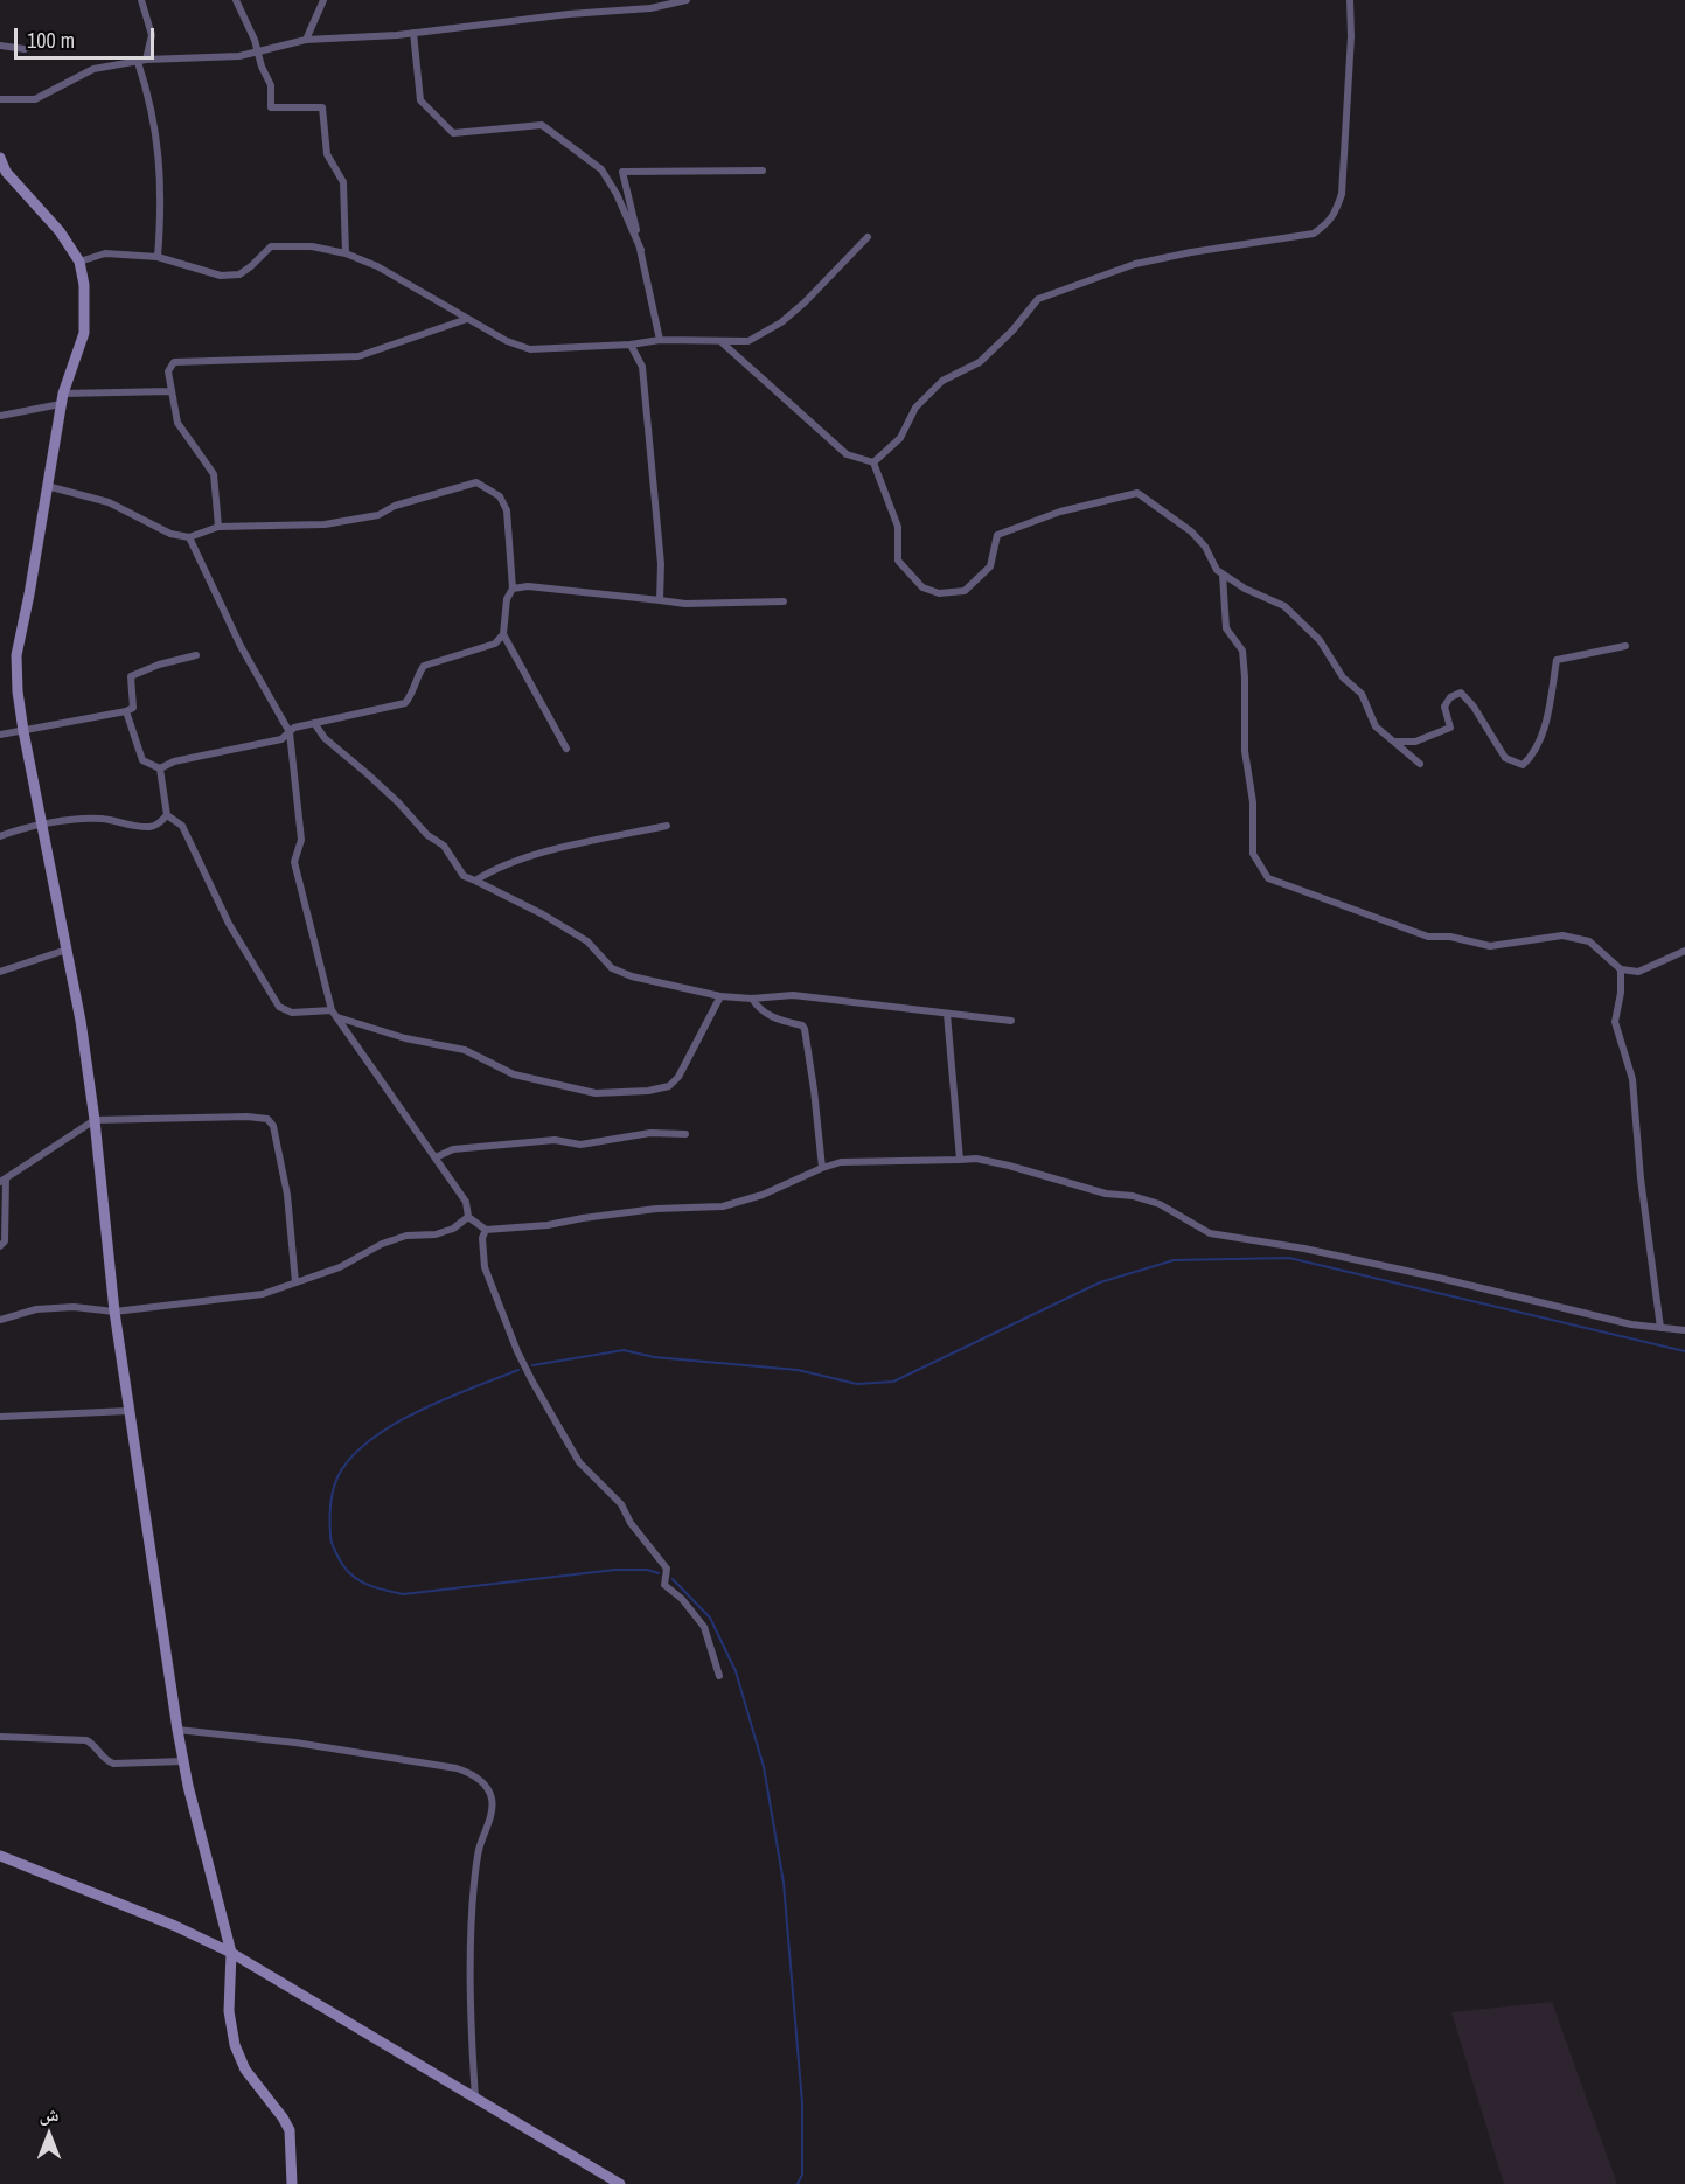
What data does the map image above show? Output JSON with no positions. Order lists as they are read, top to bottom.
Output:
{
  "scale_bar": "100 m",
  "north": "top"
}
